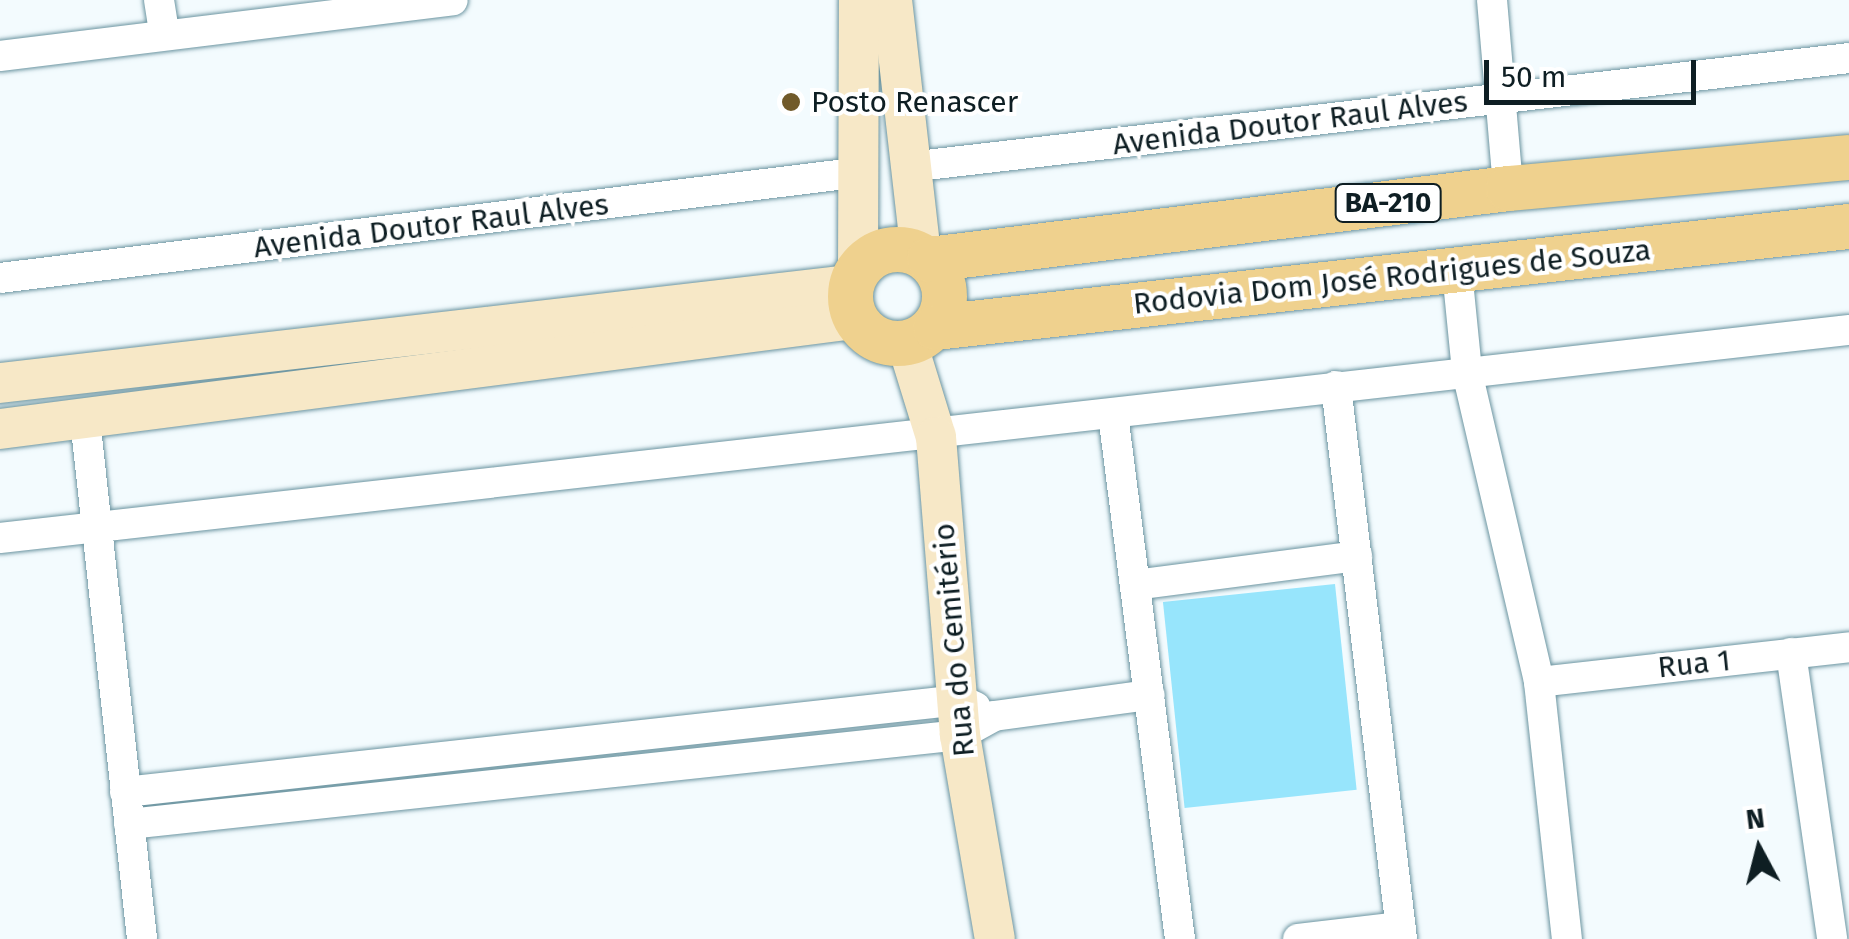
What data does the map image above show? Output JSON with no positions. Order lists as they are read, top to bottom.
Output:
{
  "streets": {
    "main road": ["BA-210", "Rodovia Dom José Rodrigues de Souza", "Rua do Cemitério"],
    "street": ["Avenida Doutor Raul Alves", "Rua 1"]
  },
  "crossings": [
    ["BA-210", "Rodovia Dom José Rodrigues de Souza"],
    ["BA-210", "Rua do Cemitério"],
    ["Rodovia Dom José Rodrigues de Souza", "Rua do Cemitério"]
  ],
  "places": ["Posto Renascer"],
  "scale_bar": "50 m",
  "north": "top"
}
